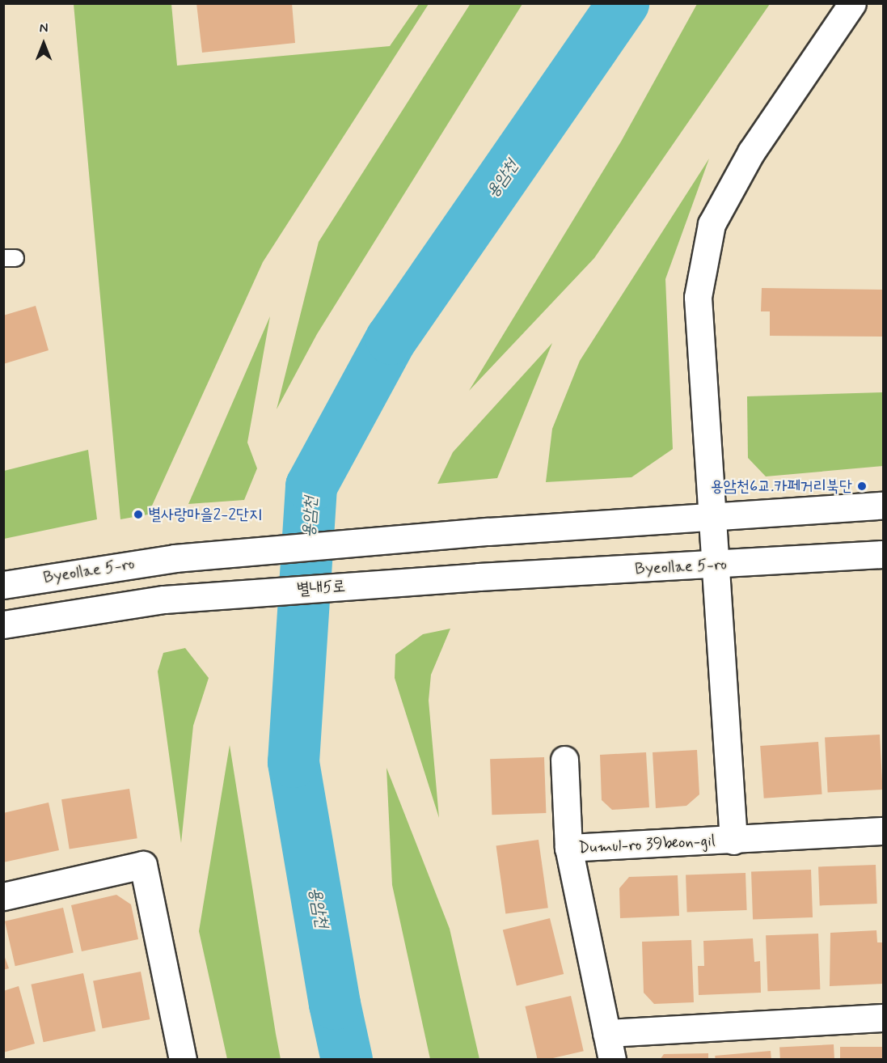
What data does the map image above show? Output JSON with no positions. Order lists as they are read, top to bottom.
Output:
{
  "streets": {
    "street": ["Byeollae 5-ro", "별내5로", "Dumul-ro 39beon-gil"]
  },
  "crossings": [
    ["Byeollae 5-ro", "별내5로"]
  ],
  "water": ["용암천"],
  "places": ["용암천6교.카페거리북단", "별사랑마을2-2단지"],
  "north": "top"
}
